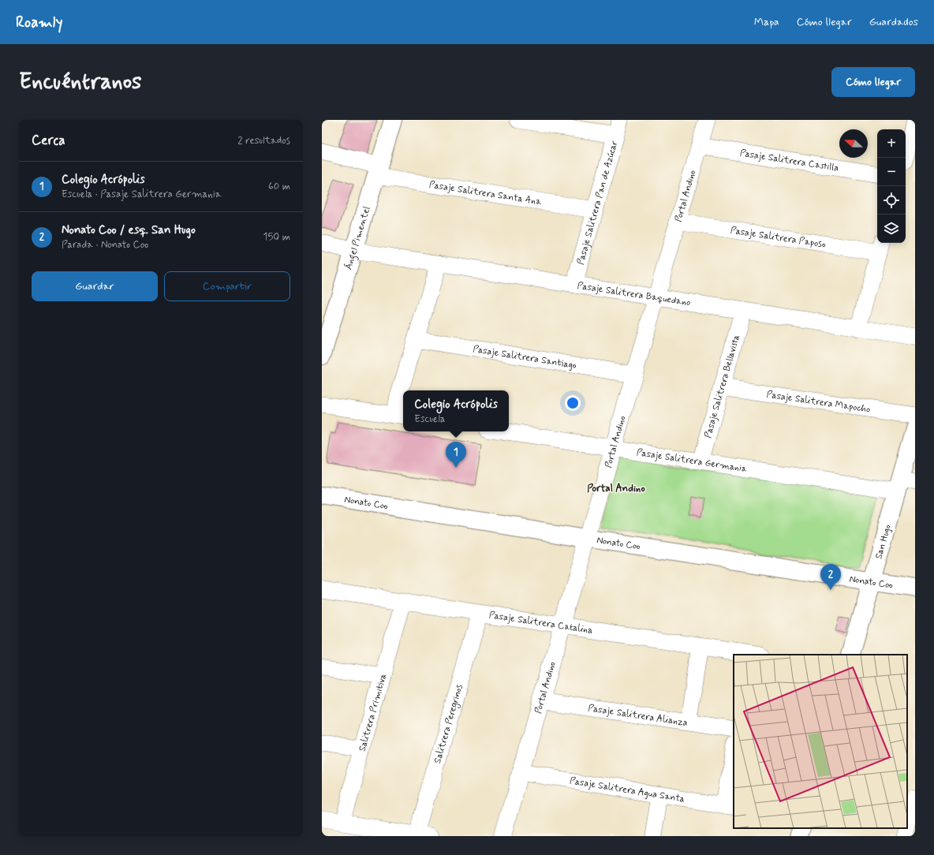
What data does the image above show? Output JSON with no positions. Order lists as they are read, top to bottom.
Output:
{
  "streets": {
    "main road": ["Ángel Pimentel", "Nonato Coo", "San Hugo"],
    "street": [
      "Pasaje Salitrera Castilla",
      "Pasaje Salitrera Santa Ana",
      "Portal Andino",
      "Pasaje Salitrera Pan de Azúcar",
      "Pasaje Salitrera Paposo",
      "Pasaje Salitrera Baquedano",
      "Pasaje Salitrera Santiago",
      "Pasaje Salitrera Bellavista",
      "Pasaje Salitrera Mapocho",
      "Pasaje Salitrera Germania",
      "Pasaje Salitrera Catalina",
      "Salitrera Primitiva",
      "Pasaje Salitrera Alianza",
      "Salitrera Peregrinos",
      "Pasaje Salitrera Agua Santa"
    ]
  },
  "crossings": [
    ["Pasaje Salitrera Castilla", "Portal Andino"],
    ["Pasaje Salitrera Santa Ana", "Pasaje Salitrera Pan de Azúcar"],
    ["Pasaje Salitrera Santa Ana", "Ángel Pimentel"],
    ["Portal Andino", "Pasaje Salitrera Paposo"],
    ["Portal Andino", "Pasaje Salitrera Baquedano"],
    ["Portal Andino", "Pasaje Salitrera Santiago"],
    ["Portal Andino", "Pasaje Salitrera Germania"],
    ["Portal Andino", "Nonato Coo"],
    ["Portal Andino", "Pasaje Salitrera Catalina"],
    ["Portal Andino", "Pasaje Salitrera Alianza"],
    ["Portal Andino", "Pasaje Salitrera Agua Santa"],
    ["Pasaje Salitrera Pan de Azúcar", "Pasaje Salitrera Baquedano"],
    ["Ángel Pimentel", "Pasaje Salitrera Baquedano"],
    ["Pasaje Salitrera Baquedano", "Pasaje Salitrera Bellavista"],
    ["Pasaje Salitrera Bellavista", "Pasaje Salitrera Mapocho"],
    ["Pasaje Salitrera Bellavista", "Pasaje Salitrera Germania"],
    ["Pasaje Salitrera Germania", "San Hugo"],
    ["Nonato Coo", "San Hugo"],
    ["Pasaje Salitrera Catalina", "Salitrera Primitiva"],
    ["Pasaje Salitrera Catalina", "Salitrera Peregrinos"]
  ],
  "districts": ["Portal Andino"],
  "north": "left",
  "page": {
    "header": "Roamly",
    "nav": ["Mapa", "Cómo llegar", "Guardados"],
    "buttons": [
      "Cómo llegar",
      ["Guardar", "Compartir"]
    ],
    "title": "Encuéntranos",
    "heading": ["Cerca", "2 resultados"],
    "map_buttons": ["+", "−"],
    "list": [
      {
        "mark": "1",
        "name": "Colegio Acrópolis",
        "note": "Escuela · Pasaje Salitrera Germania",
        "value": "60 m"
      },
      {
        "mark": "2",
        "name": "Nonato Coo / esq. San Hugo",
        "note": "Parada · Nonato Coo",
        "value": "150 m"
      }
    ],
    "popup": ["Colegio Acrópolis", "Escuela"],
    "pins": ["1", "2"]
  }
}
